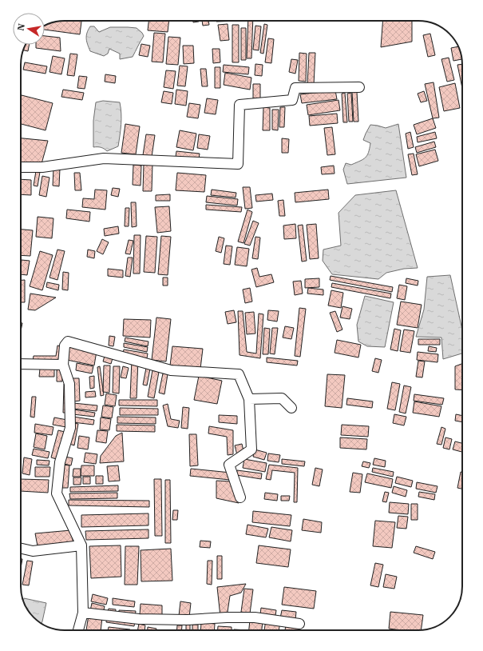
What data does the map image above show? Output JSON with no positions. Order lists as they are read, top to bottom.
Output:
{
  "north": "left"
}
